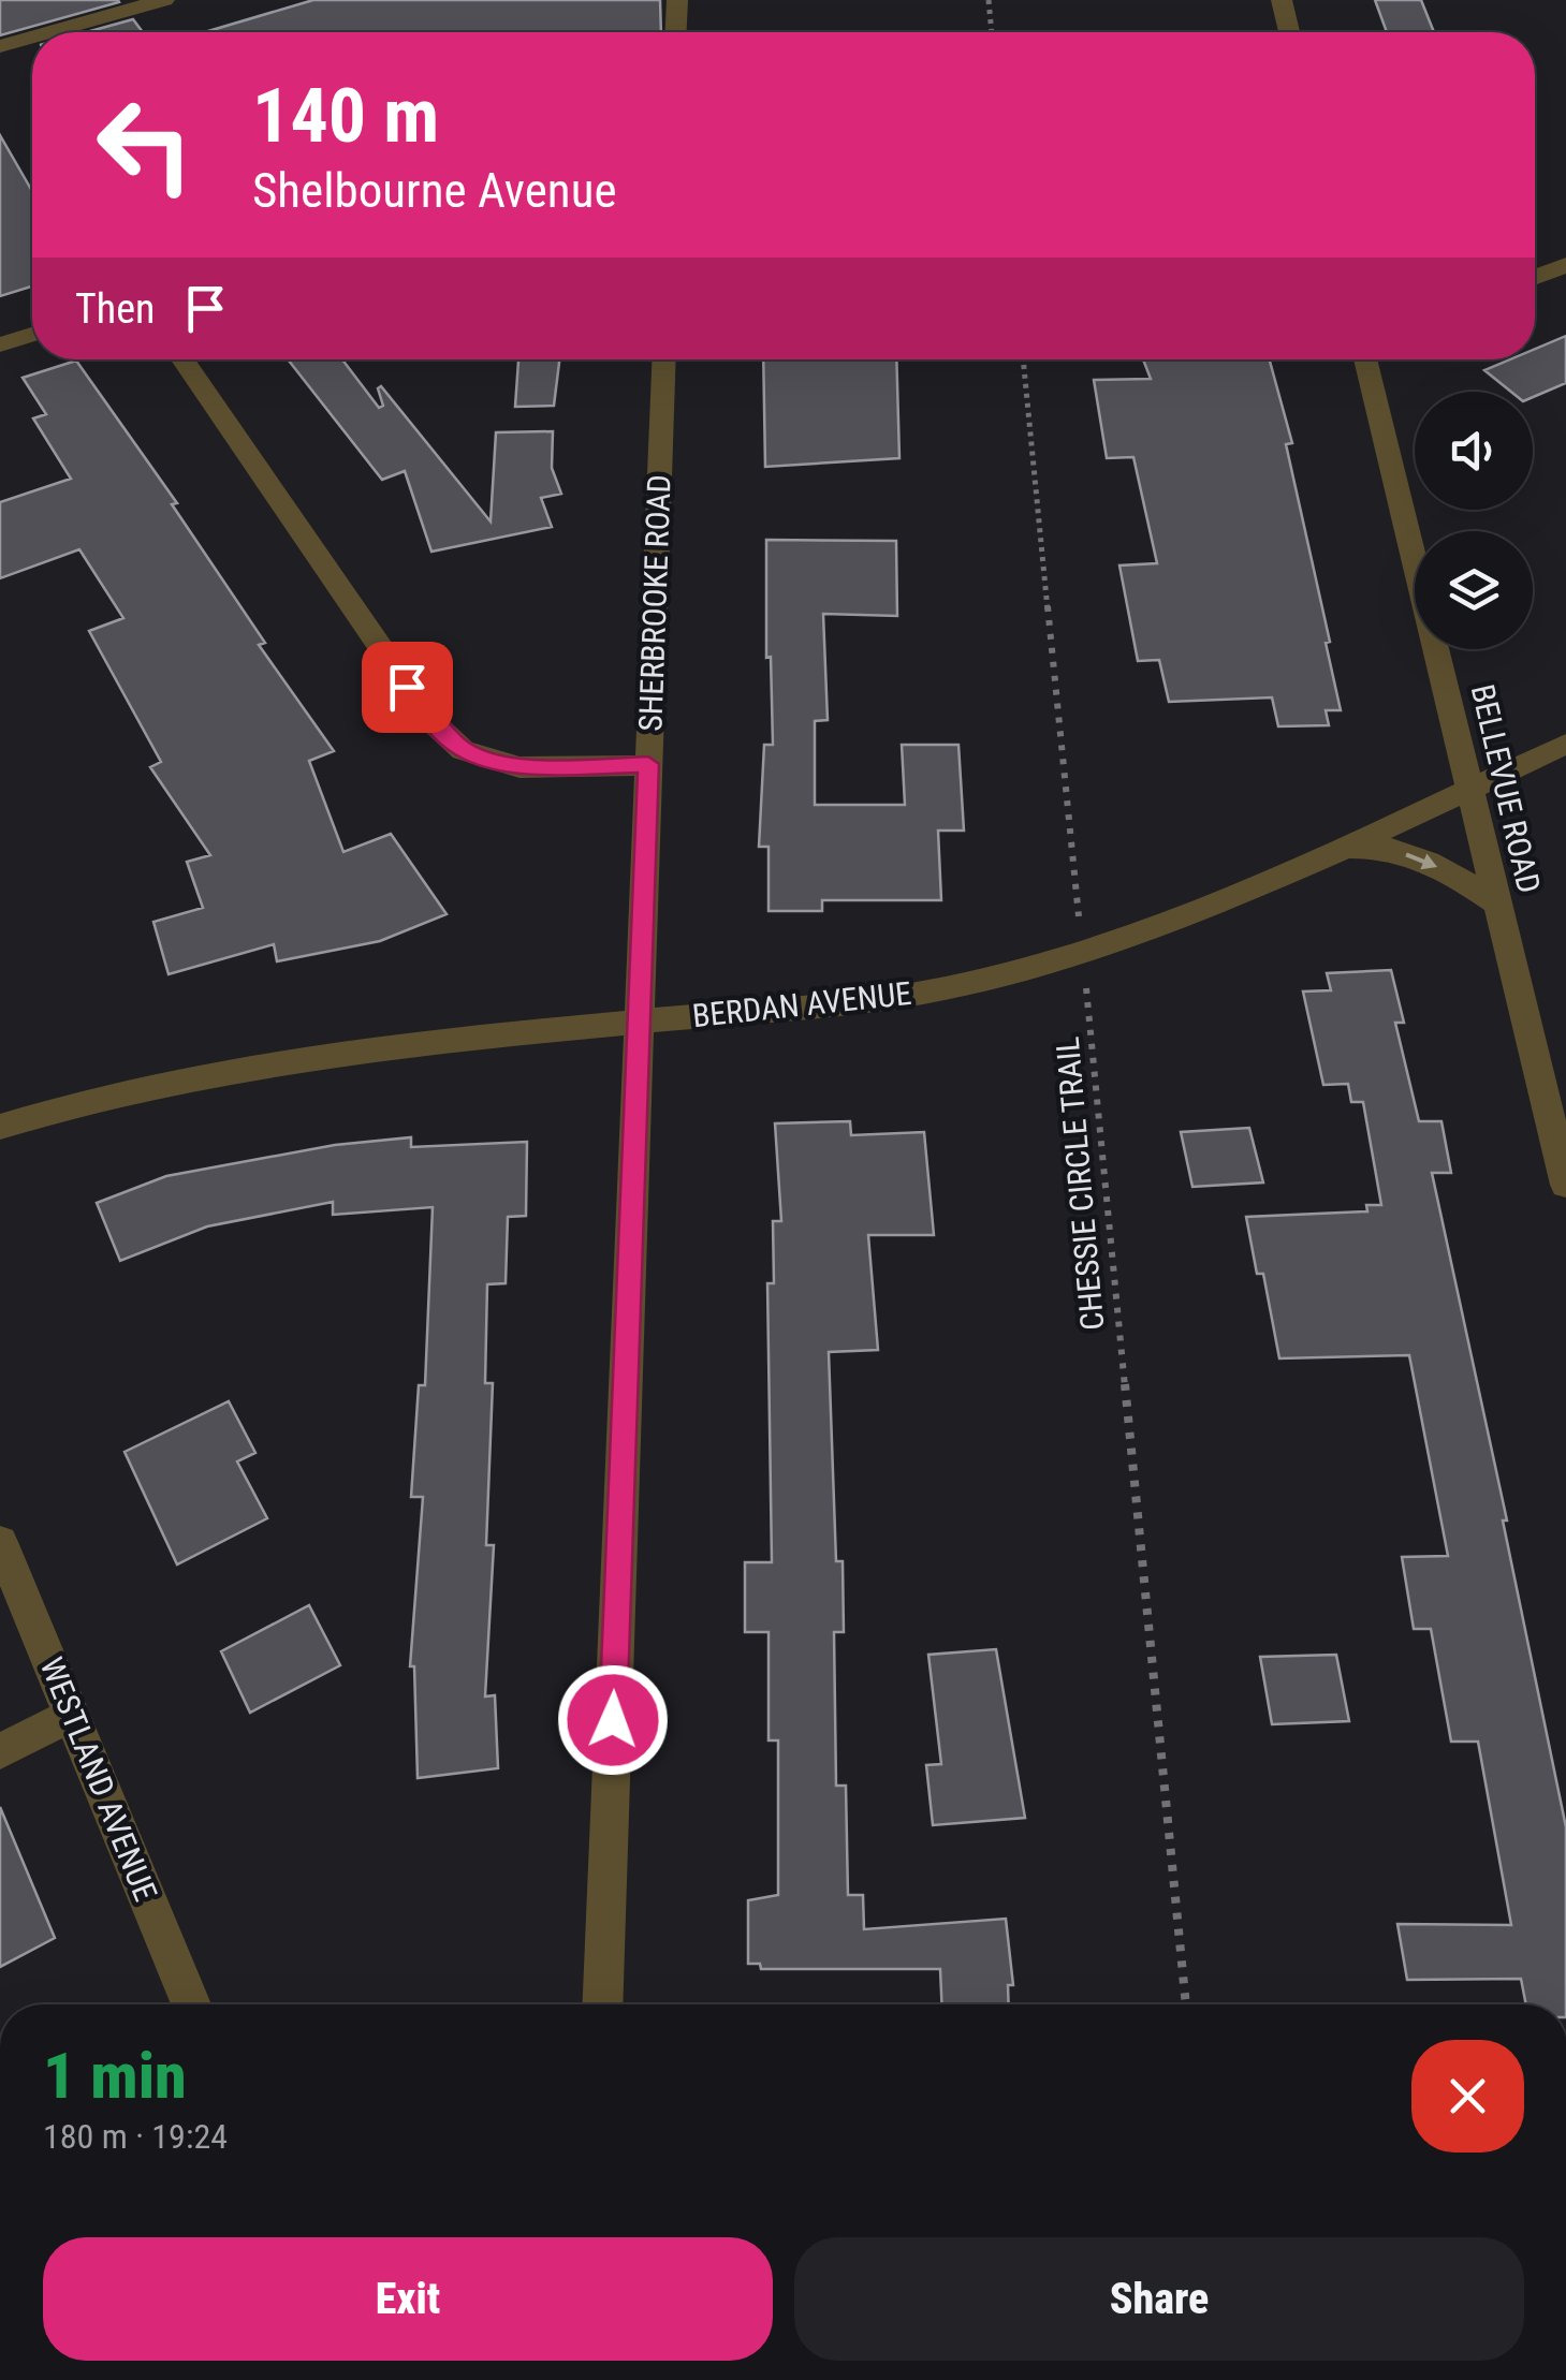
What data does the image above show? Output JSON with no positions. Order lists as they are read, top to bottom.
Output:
{
  "streets": {
    "street": [
      "SHERBROOKE ROAD",
      "BELLEVUE ROAD",
      "BERDAN AVENUE",
      "WESTLAND AVENUE"
    ],
    "path": ["CHESSIE CIRCLE TRAIL"]
  },
  "crossings": [
    ["SHERBROOKE ROAD", "BERDAN AVENUE"],
    ["BELLEVUE ROAD", "BERDAN AVENUE"],
    ["BERDAN AVENUE", "CHESSIE CIRCLE TRAIL"]
  ],
  "page": {
    "turn": ["140 m", "Shelbourne Avenue"],
    "then": "Then",
    "heading": ["1 min", "180 m · 19:24"],
    "buttons": ["Exit", "Share"]
  }
}
